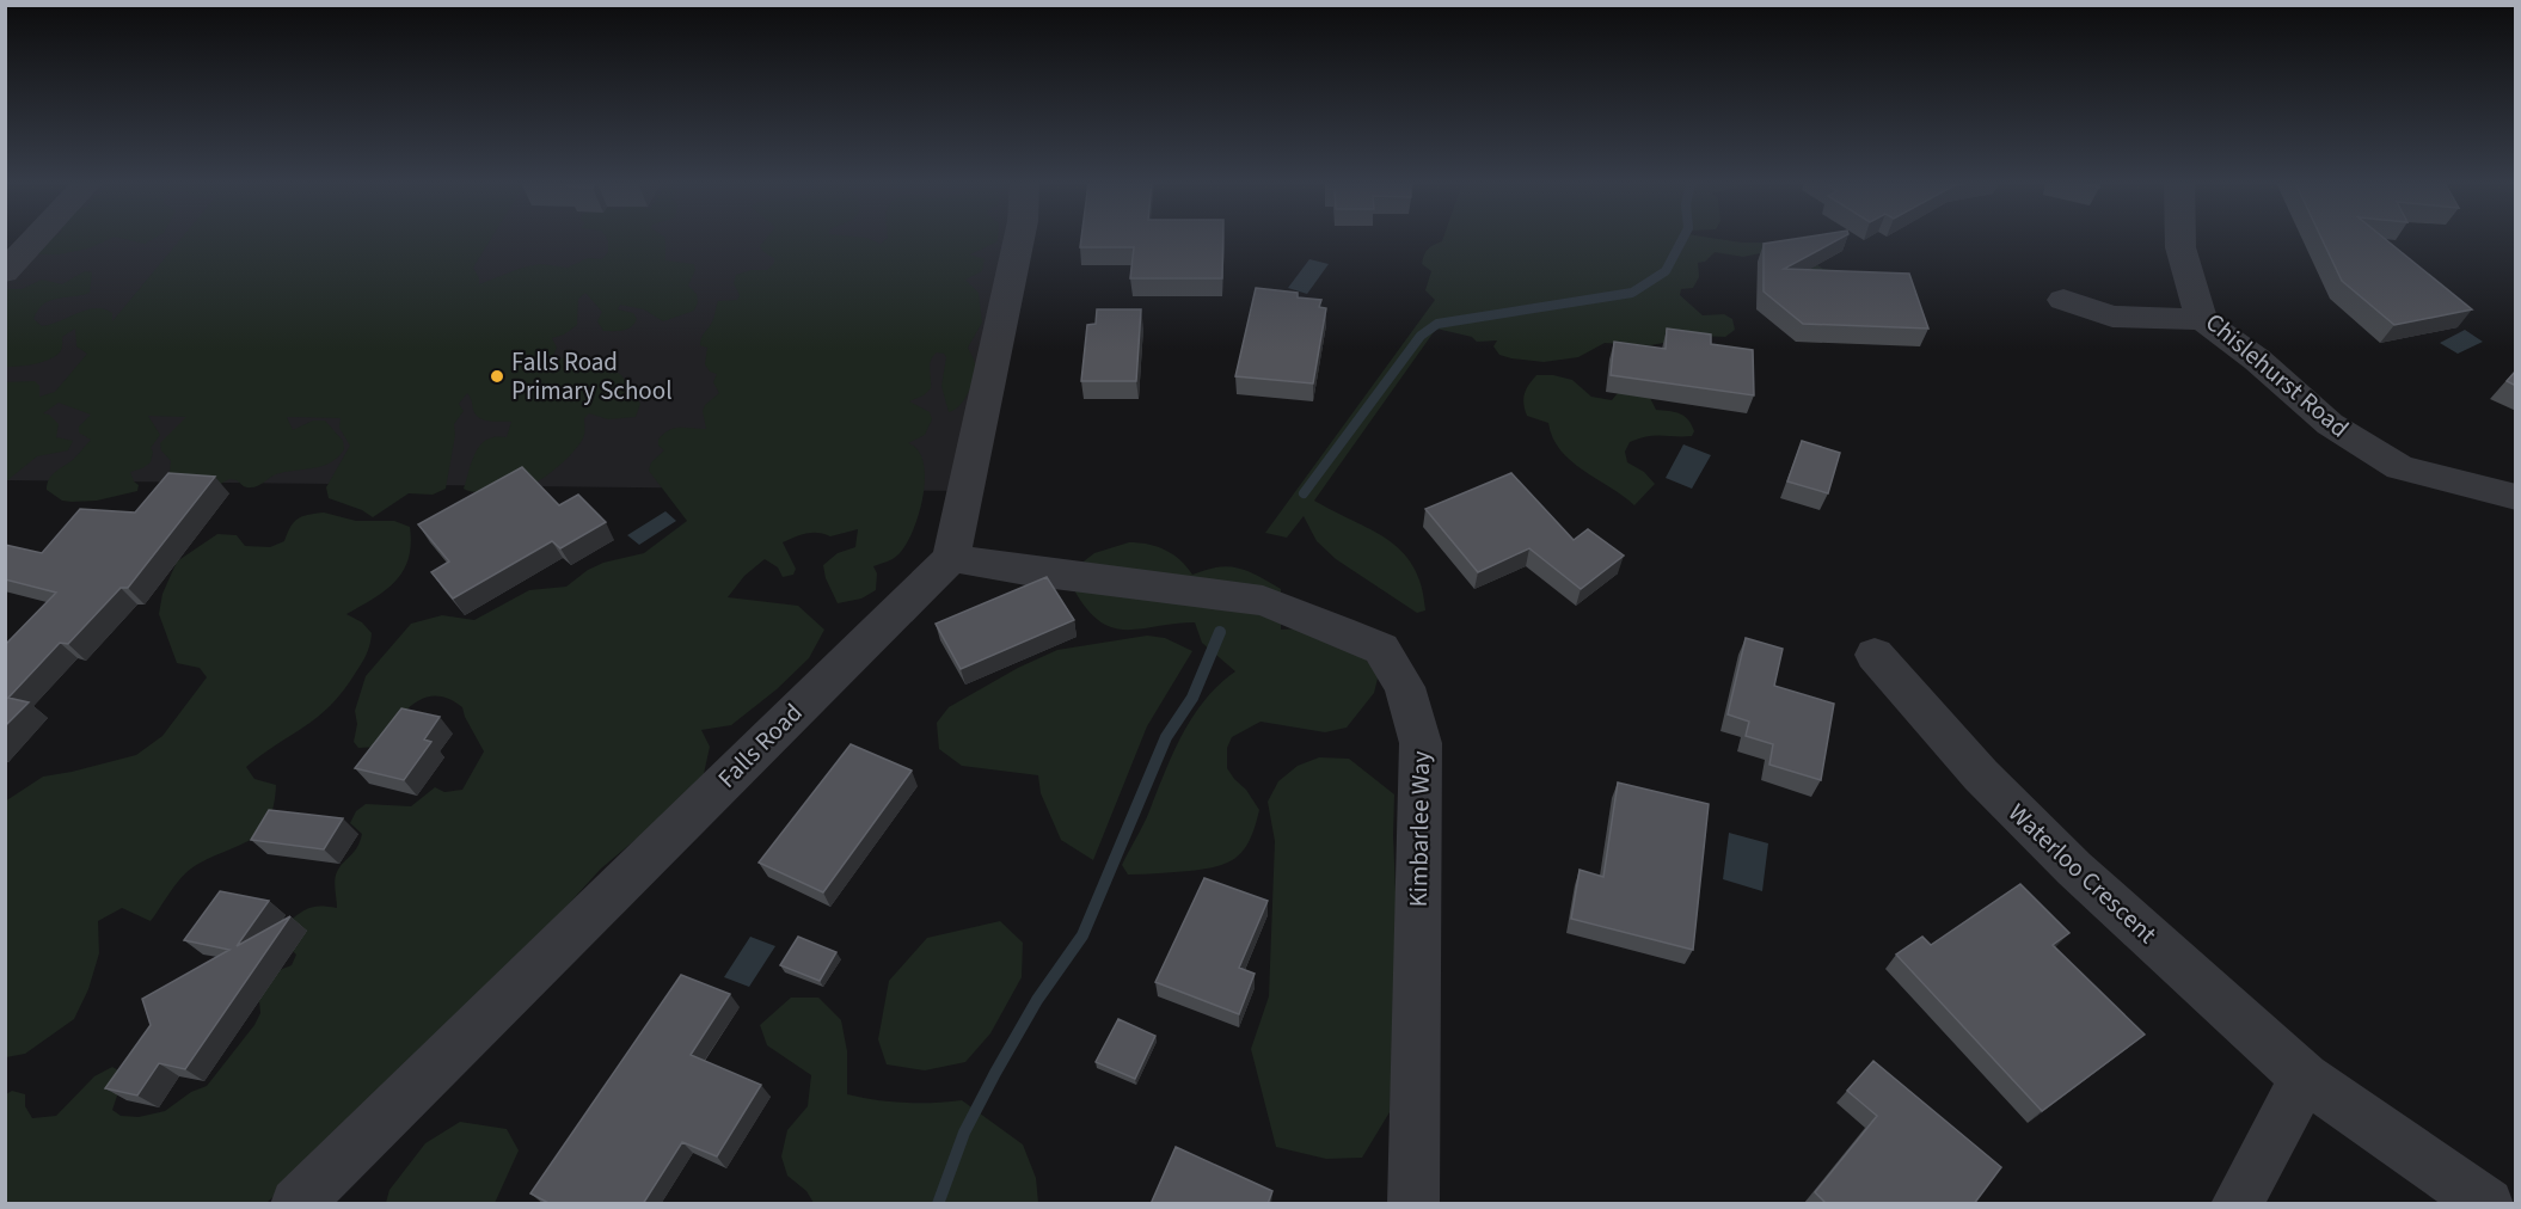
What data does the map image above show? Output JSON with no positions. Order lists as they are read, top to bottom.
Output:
{
  "streets": {
    "street": [
      "Chislehurst Road",
      "Falls Road",
      "Kimbarlee Way",
      "Waterloo Crescent"
    ]
  },
  "crossings": [
    ["Falls Road", "Kimbarlee Way"]
  ],
  "places": ["Falls Road Primary School"]
}
